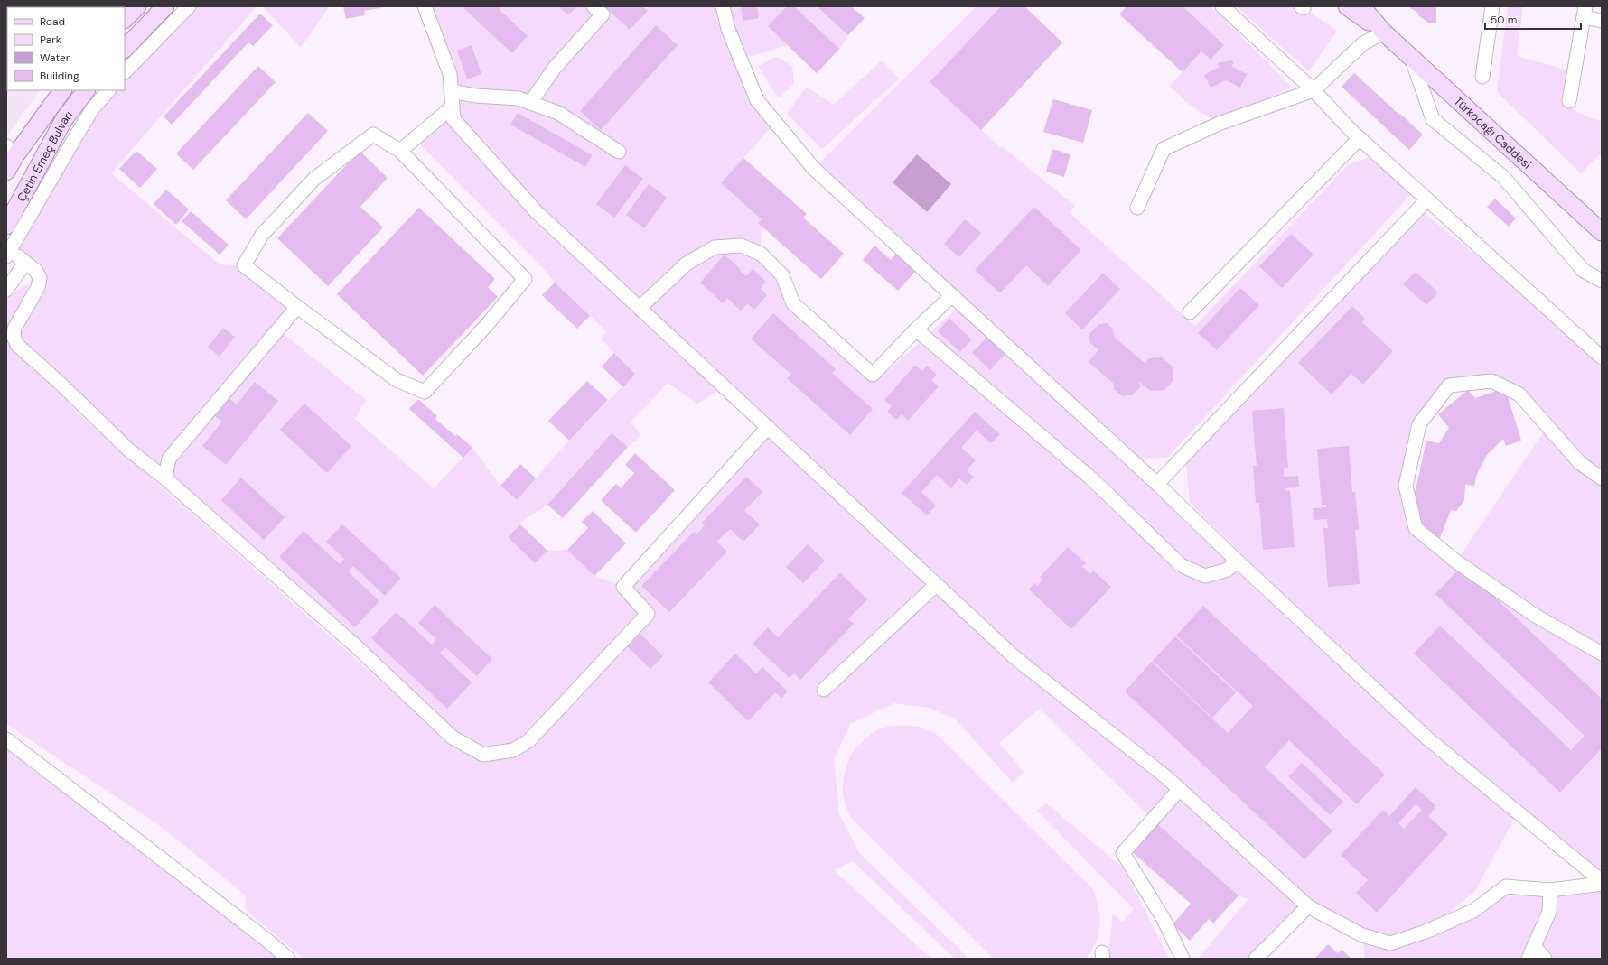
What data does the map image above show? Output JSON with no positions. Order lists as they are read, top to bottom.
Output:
{
  "streets": {
    "main road": ["Türkocağı Caddesi", "Çetin Emeç Bulvarı"]
  },
  "legend": [
    "Road",
    "Park",
    "Water",
    "Building"
  ],
  "scale_bar": "50 m"
}
